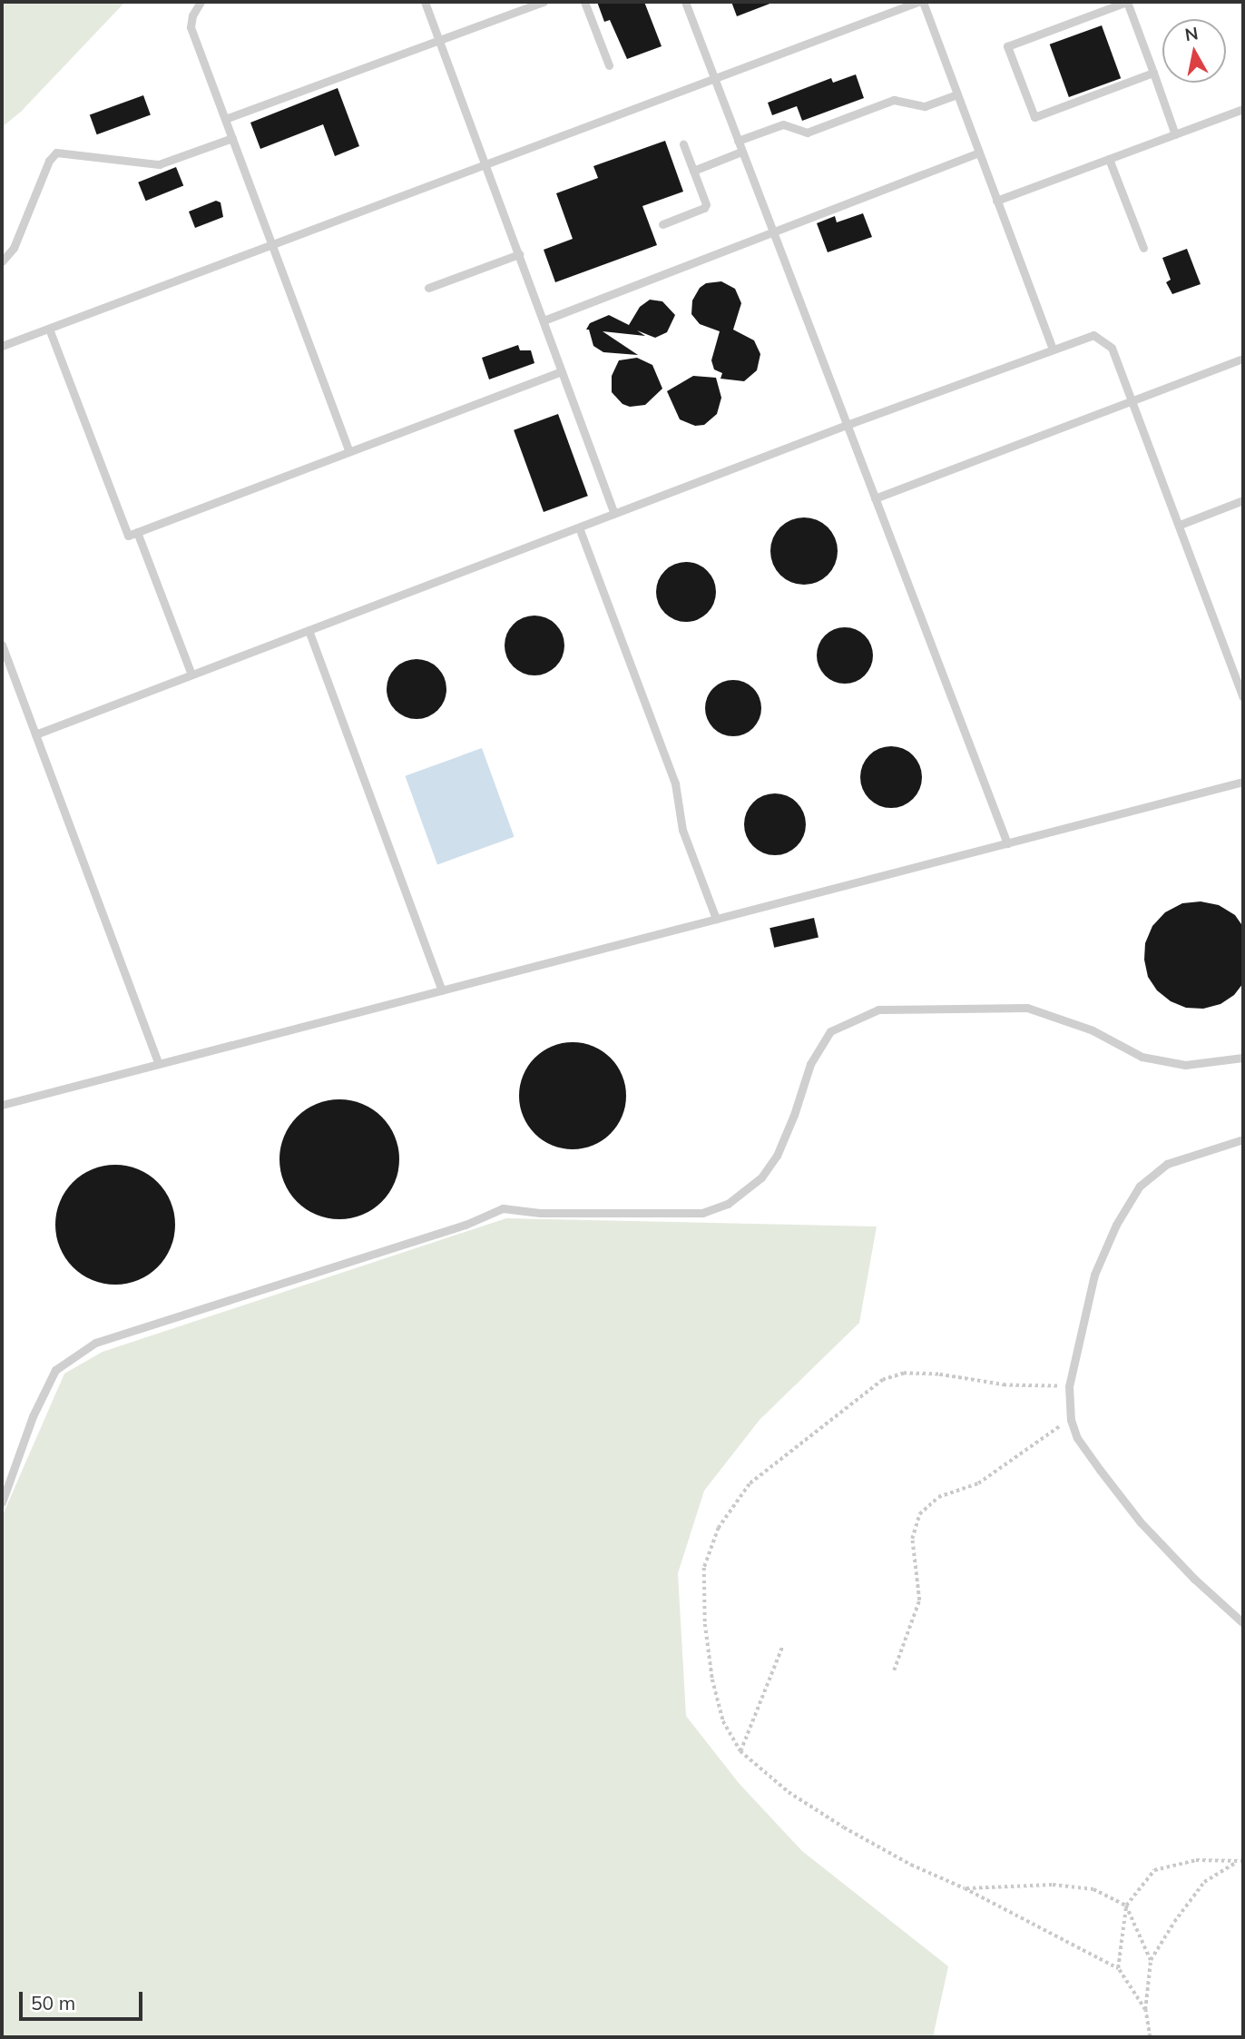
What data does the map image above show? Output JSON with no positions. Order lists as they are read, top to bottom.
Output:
{
  "scale_bar": "50 m",
  "north": "top"
}
